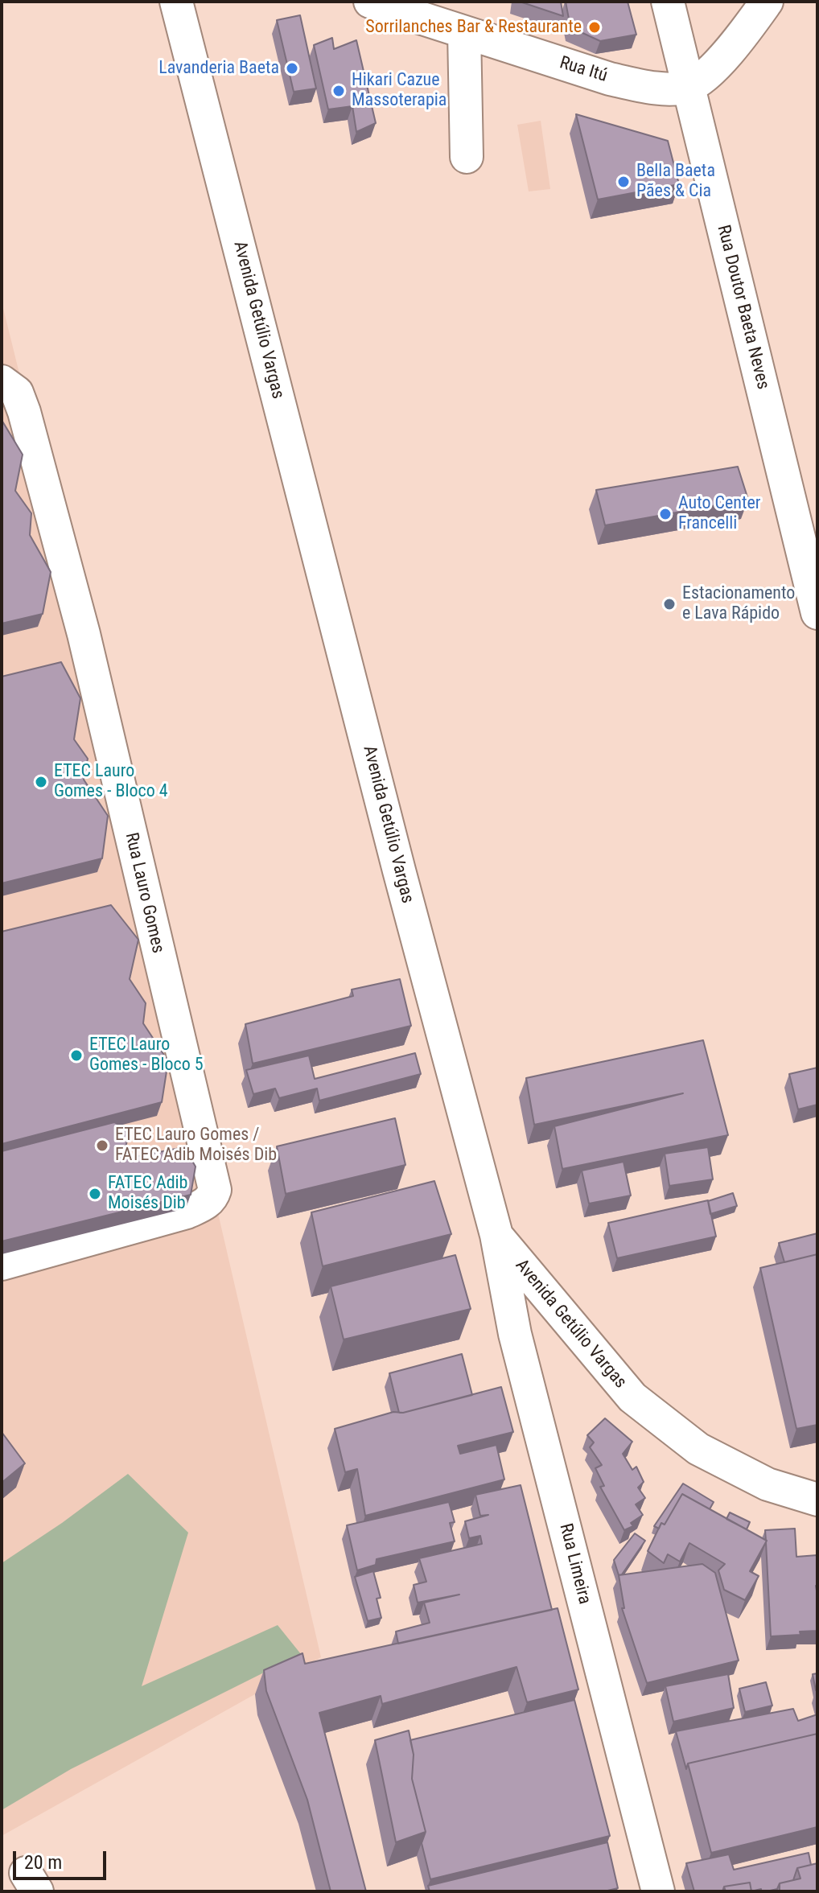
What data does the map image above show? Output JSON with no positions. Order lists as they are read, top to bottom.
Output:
{
  "streets": {
    "street": [
      "Rua Itú",
      "Rua Doutor Baeta Neves",
      "Avenida Getúlio Vargas",
      "Rua Lauro Gomes",
      "Rua Limeira"
    ]
  },
  "crossings": [
    ["Rua Itú", "Rua Doutor Baeta Neves"],
    ["Avenida Getúlio Vargas", "Rua Limeira"]
  ],
  "places": [
    "Sorrilanches Bar & Restaurante",
    "Lavanderia Baeta",
    "Hikari Cazue Massoterapia",
    "Bella Baeta Pães & Cia",
    "Auto Center Francelli",
    "Estacionamento e Lava Rápido",
    "ETEC Lauro Gomes - Bloco 4",
    "ETEC Lauro Gomes - Bloco 5",
    "ETEC Lauro Gomes / FATEC Adib Moisés Dib",
    "FATEC Adib Moisés Dib"
  ],
  "scale_bar": "20 m"
}
